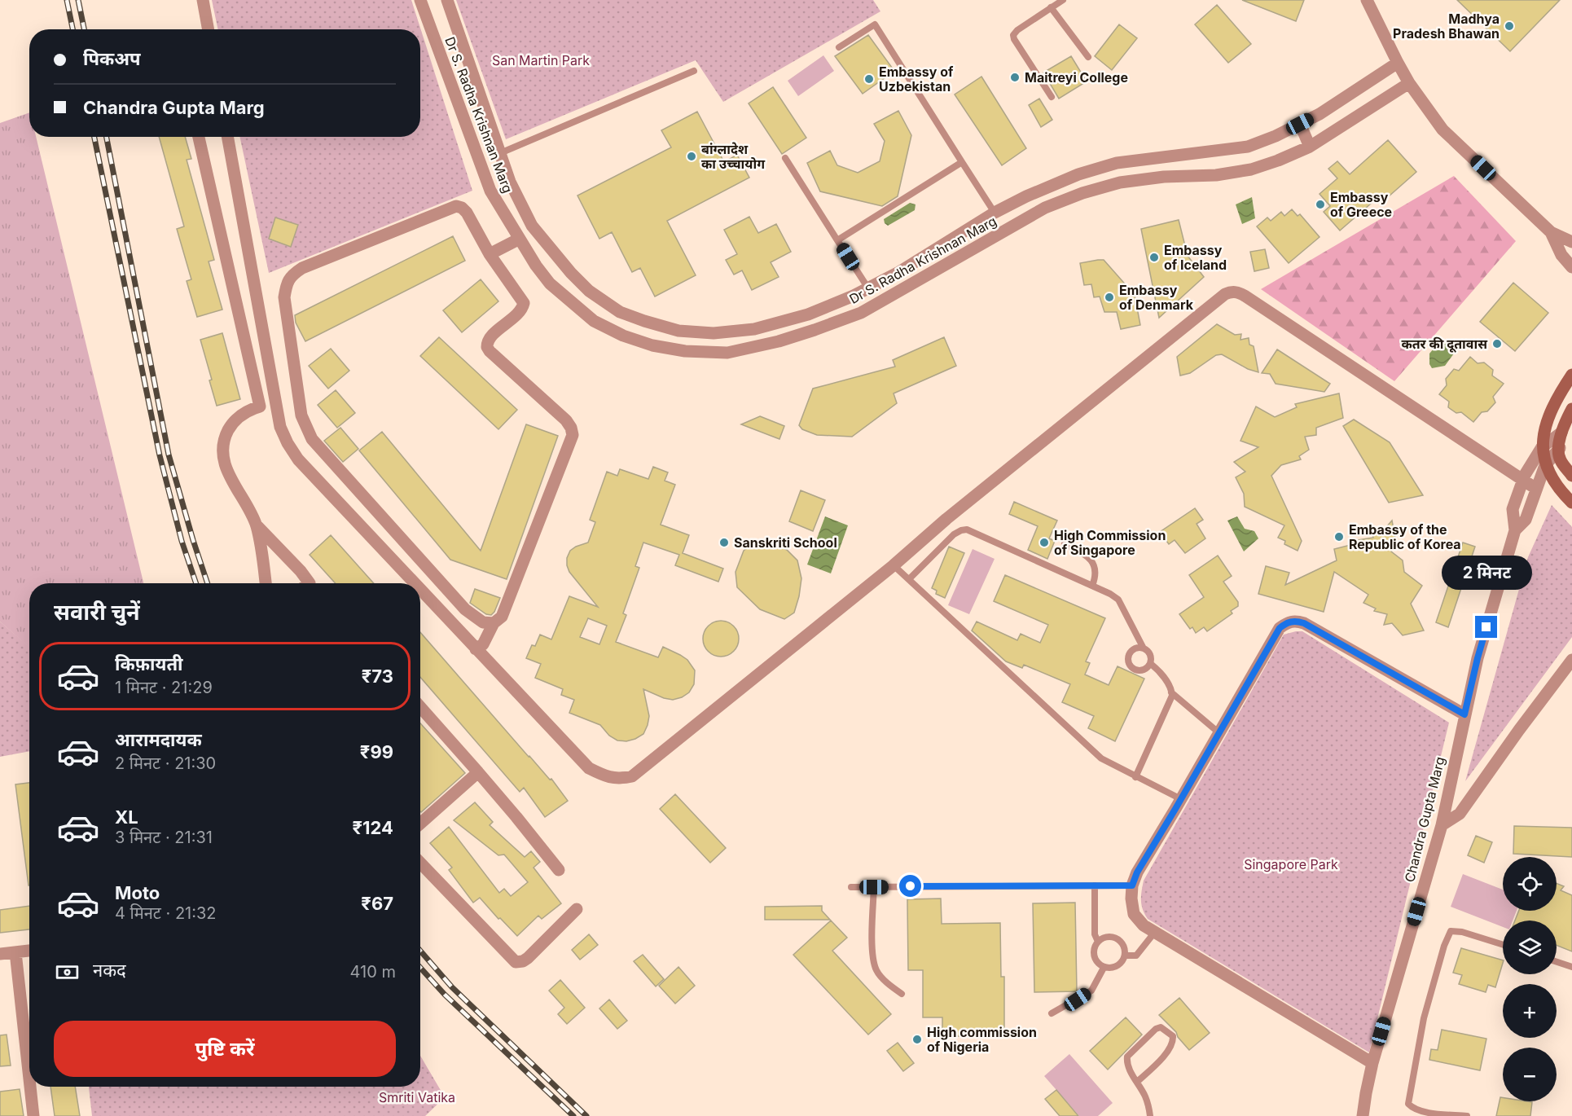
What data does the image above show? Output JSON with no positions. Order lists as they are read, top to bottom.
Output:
{
  "streets": {
    "street": ["Dr S. Radha Krishnan Marg", "Chandra Gupta Marg"]
  },
  "parks": ["San Martin Park", "Singapore Park", "Smriti Vatika"],
  "places": [
    "Madhya Pradesh Bhawan",
    "Maitreyi College",
    "Embassy of Uzbekistan",
    "बांग्लादेश का उच्चायोग",
    "Embassy of Greece",
    "Embassy of Iceland",
    "Embassy of Denmark",
    "कतर की दूतावास",
    "Embassy of the Republic of Korea",
    "Sanskriti School",
    "High Commission of Singapore",
    "High commission of Nigeria"
  ],
  "page": {
    "banner": ["पिकअप", "Chandra Gupta Marg"],
    "bubble": "2 मिनट",
    "heading": "सवारी चुनें",
    "list": [
      {
        "name": "किफ़ायती",
        "note": "1 मिनट · 21:29",
        "value": "₹73"
      },
      {
        "name": "आरामदायक",
        "note": "2 मिनट · 21:30",
        "value": "₹99"
      },
      {
        "name": "XL",
        "note": "3 मिनट · 21:31",
        "value": "₹124"
      },
      {
        "name": "Moto",
        "note": "4 मिनट · 21:32",
        "value": "₹67"
      }
    ],
    "map_buttons": ["+", "−"],
    "pay": ["नकद", "410 m"],
    "buttons": "पुष्टि करें"
  }
}
